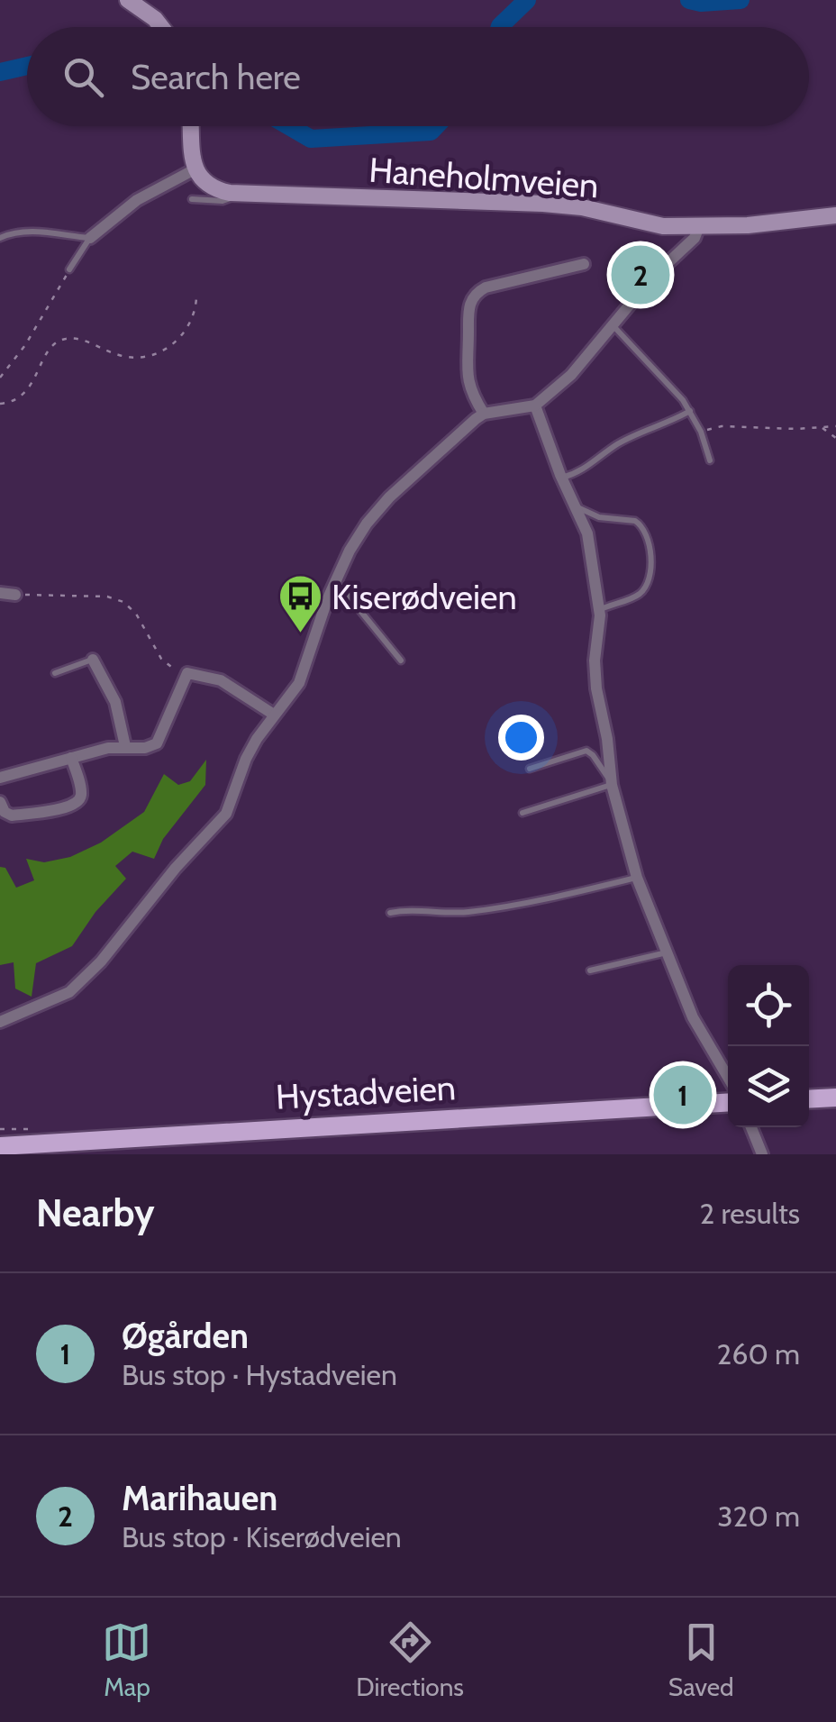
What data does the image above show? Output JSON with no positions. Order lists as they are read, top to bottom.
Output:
{
  "streets": {
    "main road": ["Haneholmveien", "Hystadveien"]
  },
  "places": {
    "bus stop": ["Kiserødveien"]
  },
  "page": {
    "search": "Search here",
    "pins": ["2", "1"],
    "heading": ["Nearby", "2 results"],
    "list": [
      {
        "mark": "1",
        "name": "Øgården",
        "note": "Bus stop · Hystadveien",
        "value": "260 m"
      },
      {
        "mark": "2",
        "name": "Marihauen",
        "note": "Bus stop · Kiserødveien",
        "value": "320 m"
      }
    ],
    "nav": ["Map", "Directions", "Saved"]
  }
}
